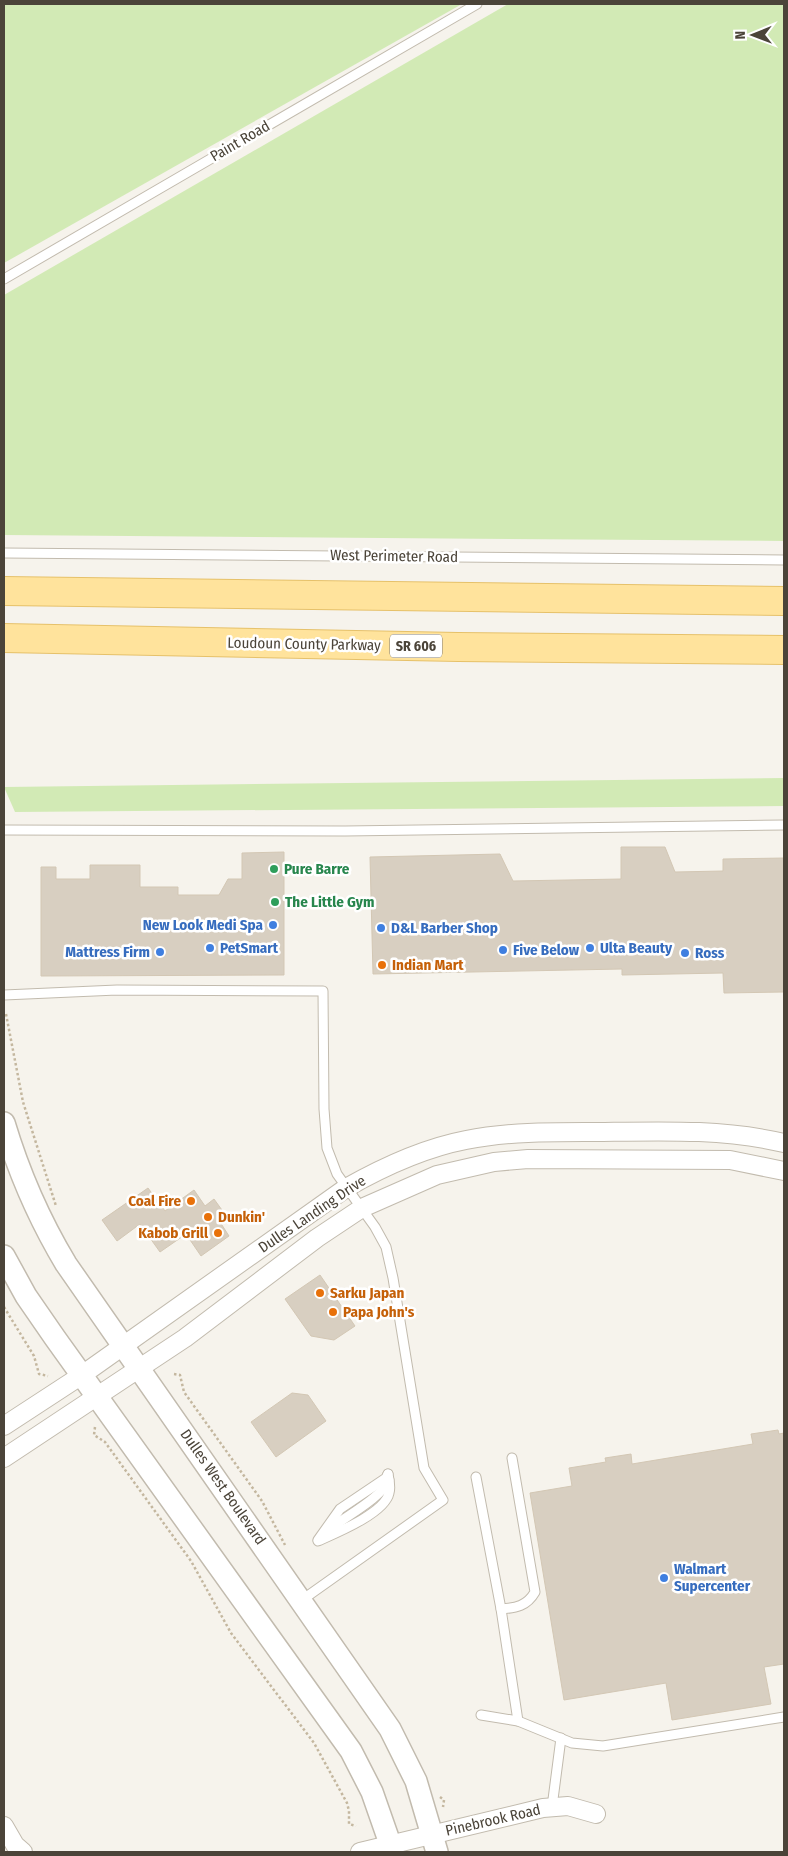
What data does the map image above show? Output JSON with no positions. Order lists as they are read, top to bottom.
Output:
{
  "streets": {
    "main road": ["Loudoun County Parkway", "SR 606"],
    "street": ["Dulles Landing Drive", "Dulles West Boulevard", "Pinebrook Road"],
    "lane": ["Paint Road", "West Perimeter Road"]
  },
  "crossings": [
    ["Dulles Landing Drive", "Dulles West Boulevard"],
    ["Dulles West Boulevard", "Pinebrook Road"]
  ],
  "places": [
    "Pure Barre",
    "The Little Gym",
    "New Look Medi Spa",
    "D&L Barber Shop",
    "PetSmart",
    "Ulta Beauty",
    "Five Below",
    "Mattress Firm",
    "Ross",
    "Indian Mart",
    "Coal Fire",
    "Dunkin'",
    "Kabob Grill",
    "Sarku Japan",
    "Papa John's",
    "Walmart Supercenter"
  ],
  "north": "left"
}
